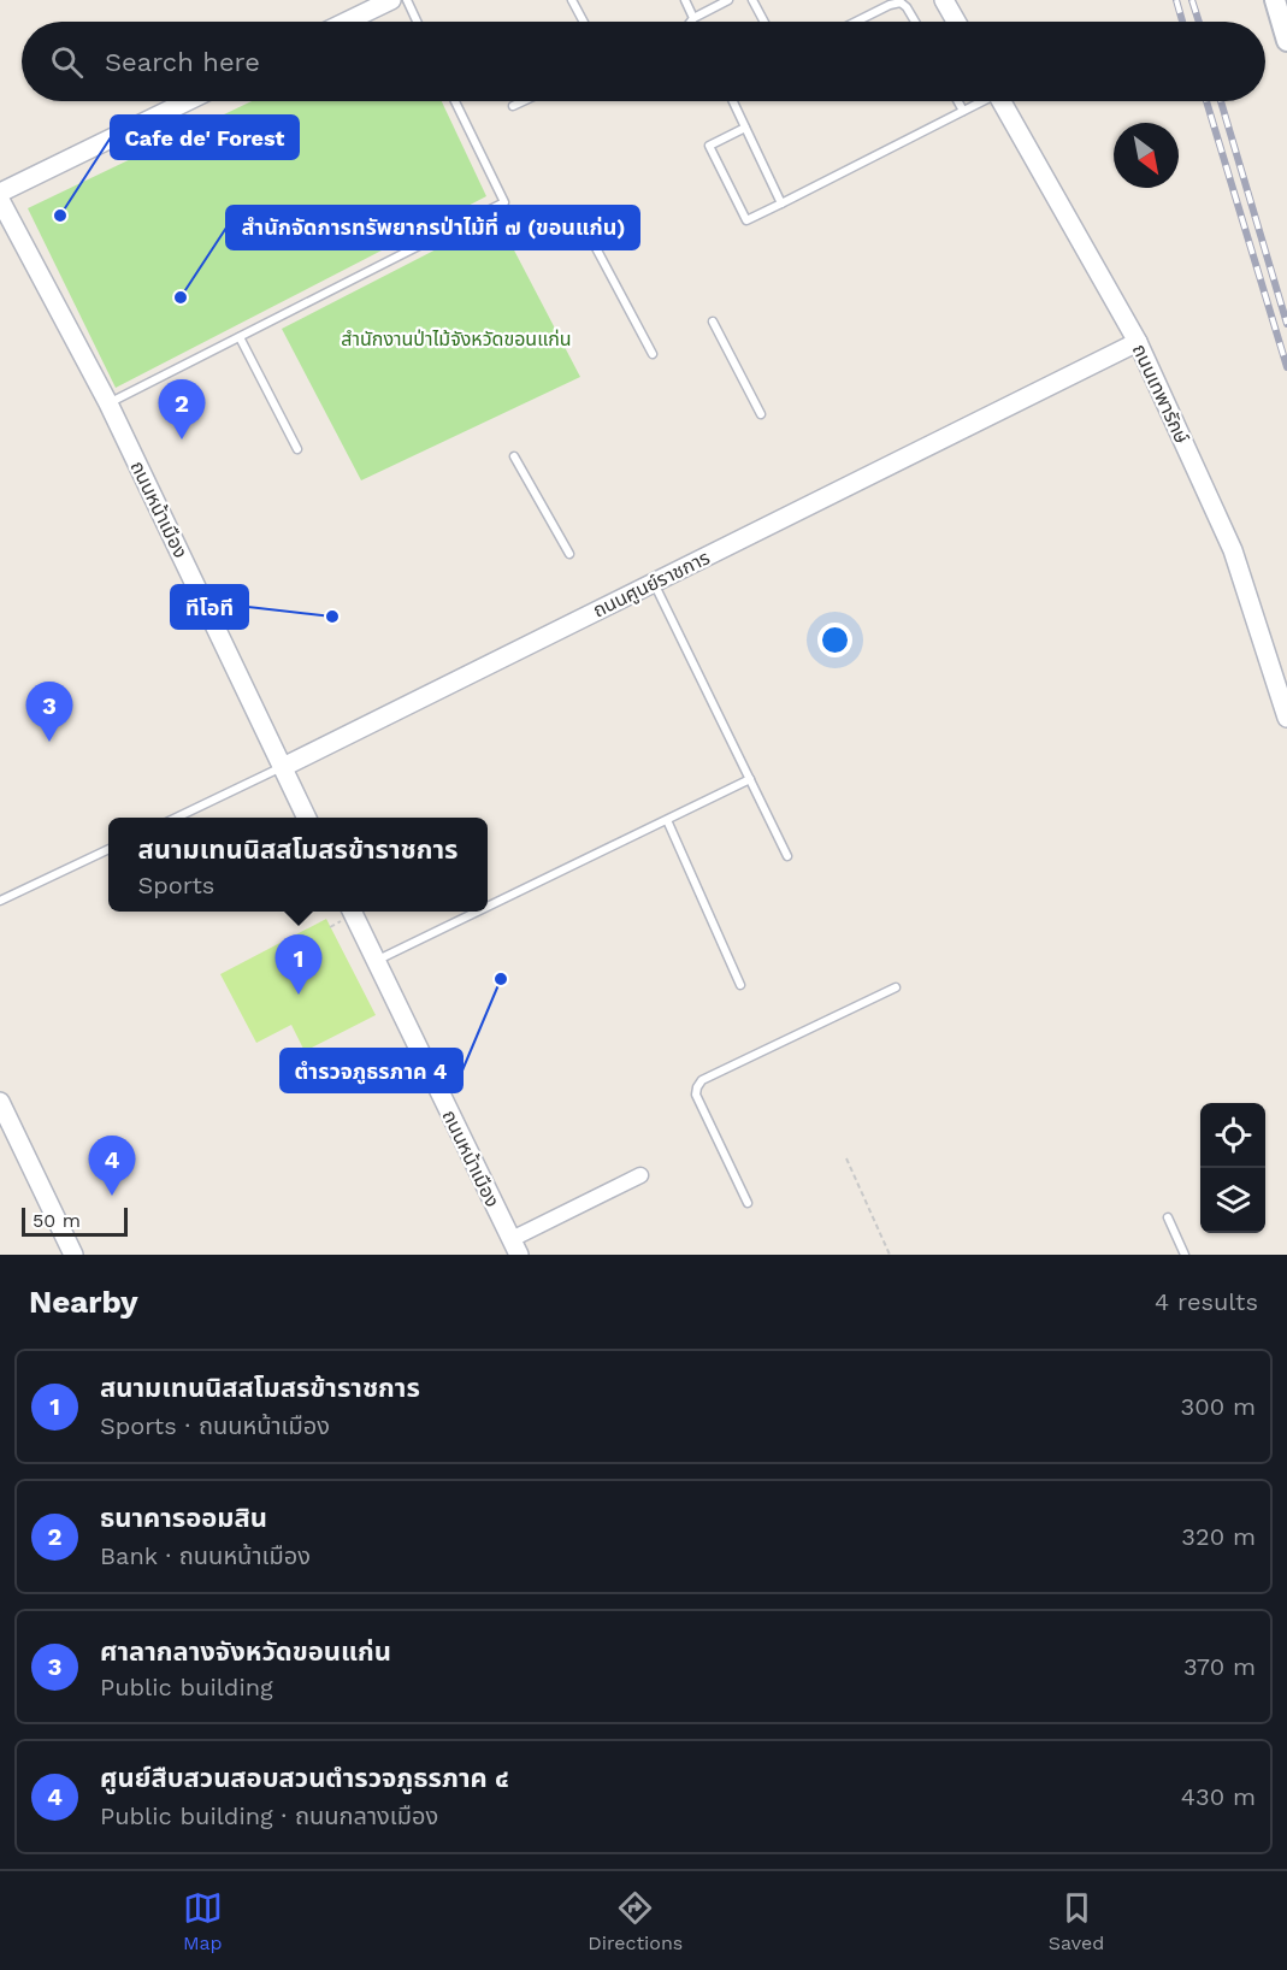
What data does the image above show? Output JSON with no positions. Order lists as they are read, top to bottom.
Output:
{
  "streets": {
    "street": ["ถนนเทพารักษ์", "ถนนหน้าเมือง", "ถนนศูนย์ราชการ"]
  },
  "crossings": [
    ["ถนนเทพารักษ์", "ถนนศูนย์ราชการ"],
    ["ถนนหน้าเมือง", "ถนนศูนย์ราชการ"]
  ],
  "parks": ["สำนักงานป่าไม้จังหวัดขอนแก่น"],
  "places": [
    "Cafe de' Forest",
    "สำนักจัดการทรัพยากรป่าไม้ที่ ๗ (ขอนแก่น)",
    "ทีโอที",
    "ตำรวจภูธรภาค 4"
  ],
  "scale_bar": "50 m",
  "north": "bottom right",
  "page": {
    "search": "Search here",
    "pins": [
      "2",
      "3",
      "1",
      "4"
    ],
    "popup": ["สนามเทนนิสสโมสรข้าราชการ", "Sports"],
    "scale": "50 m",
    "heading": ["Nearby", "4 results"],
    "list": [
      {
        "mark": "1",
        "name": "สนามเทนนิสสโมสรข้าราชการ",
        "note": "Sports · ถนนหน้าเมือง",
        "value": "300 m"
      },
      {
        "mark": "2",
        "name": "ธนาคารออมสิน",
        "note": "Bank · ถนนหน้าเมือง",
        "value": "320 m"
      },
      {
        "mark": "3",
        "name": "ศาลากลางจังหวัดขอนแก่น",
        "note": "Public building",
        "value": "370 m"
      },
      {
        "mark": "4",
        "name": "ศูนย์สืบสวนสอบสวนตำรวจภูธรภาค ๔",
        "note": "Public building · ถนนกลางเมือง",
        "value": "430 m"
      }
    ],
    "nav": ["Map", "Directions", "Saved"]
  }
}
